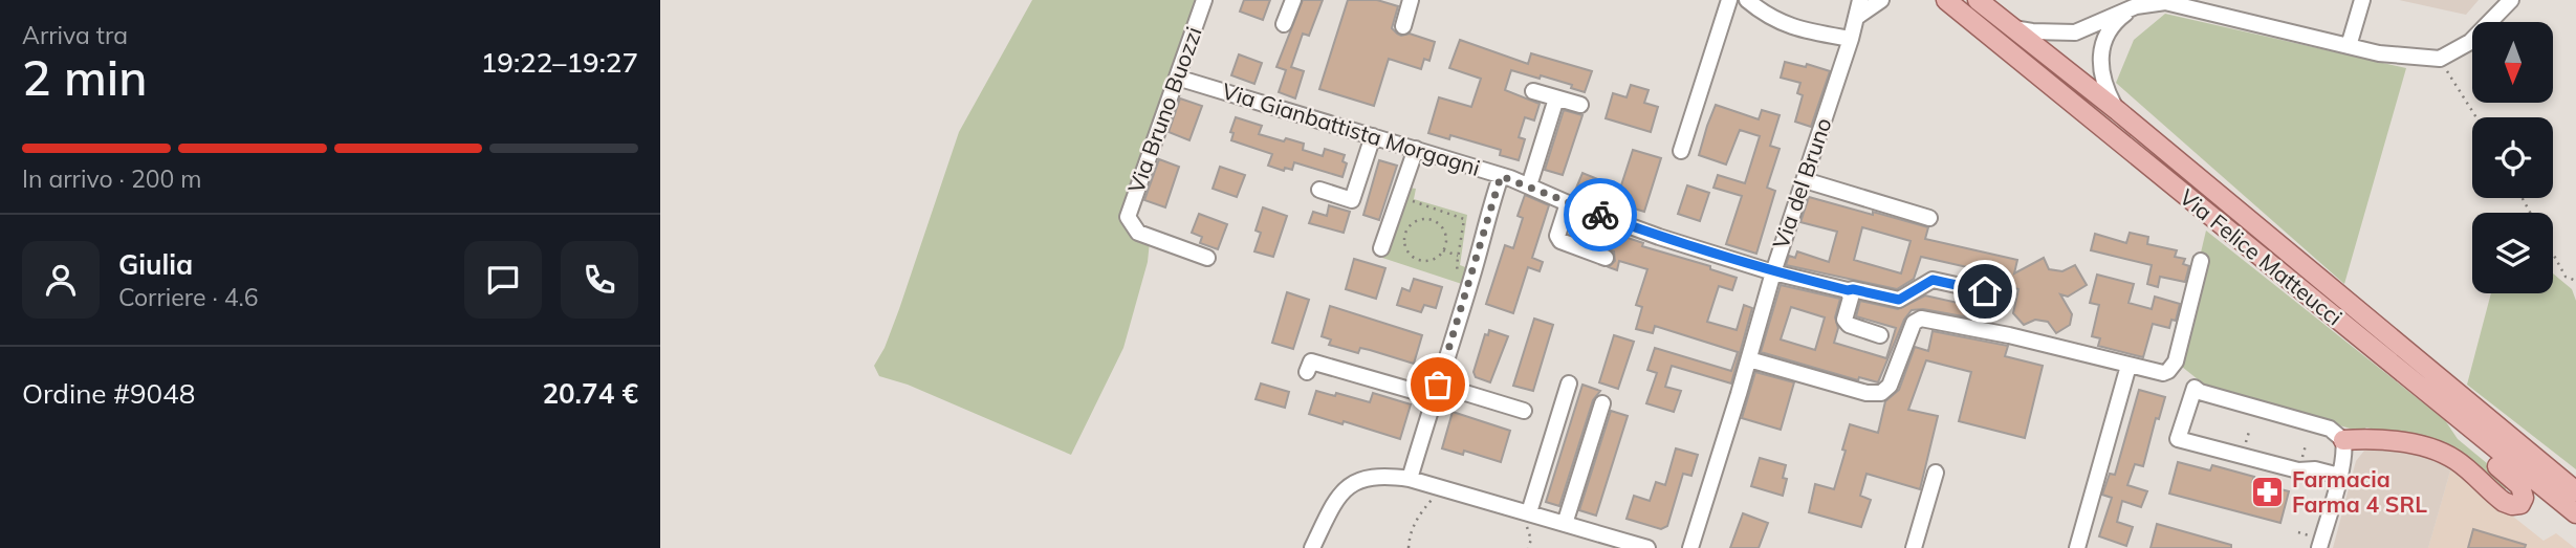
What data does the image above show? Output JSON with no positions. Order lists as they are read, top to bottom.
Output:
{
  "streets": {
    "main road": ["Via Felice Matteucci"],
    "street": ["Via Bruno Buozzi", "Via Gianbattista Morgagni", "Via del Bruno"]
  },
  "crossings": [
    ["Via Bruno Buozzi", "Via Gianbattista Morgagni"],
    ["Via Gianbattista Morgagni", "Via del Bruno"]
  ],
  "places": {
    "pharmacy": ["Farmacia Farma 4 SRL"]
  },
  "north": "bottom",
  "page": {
    "heading": ["2 min", "Arriva tra", "19:22–19:27"],
    "panel": [
      "Giulia",
      "Corriere · 4.6",
      "Ordine #9048",
      "20.74 €"
    ],
    "bar": "In arrivo · 200 m"
  }
}
